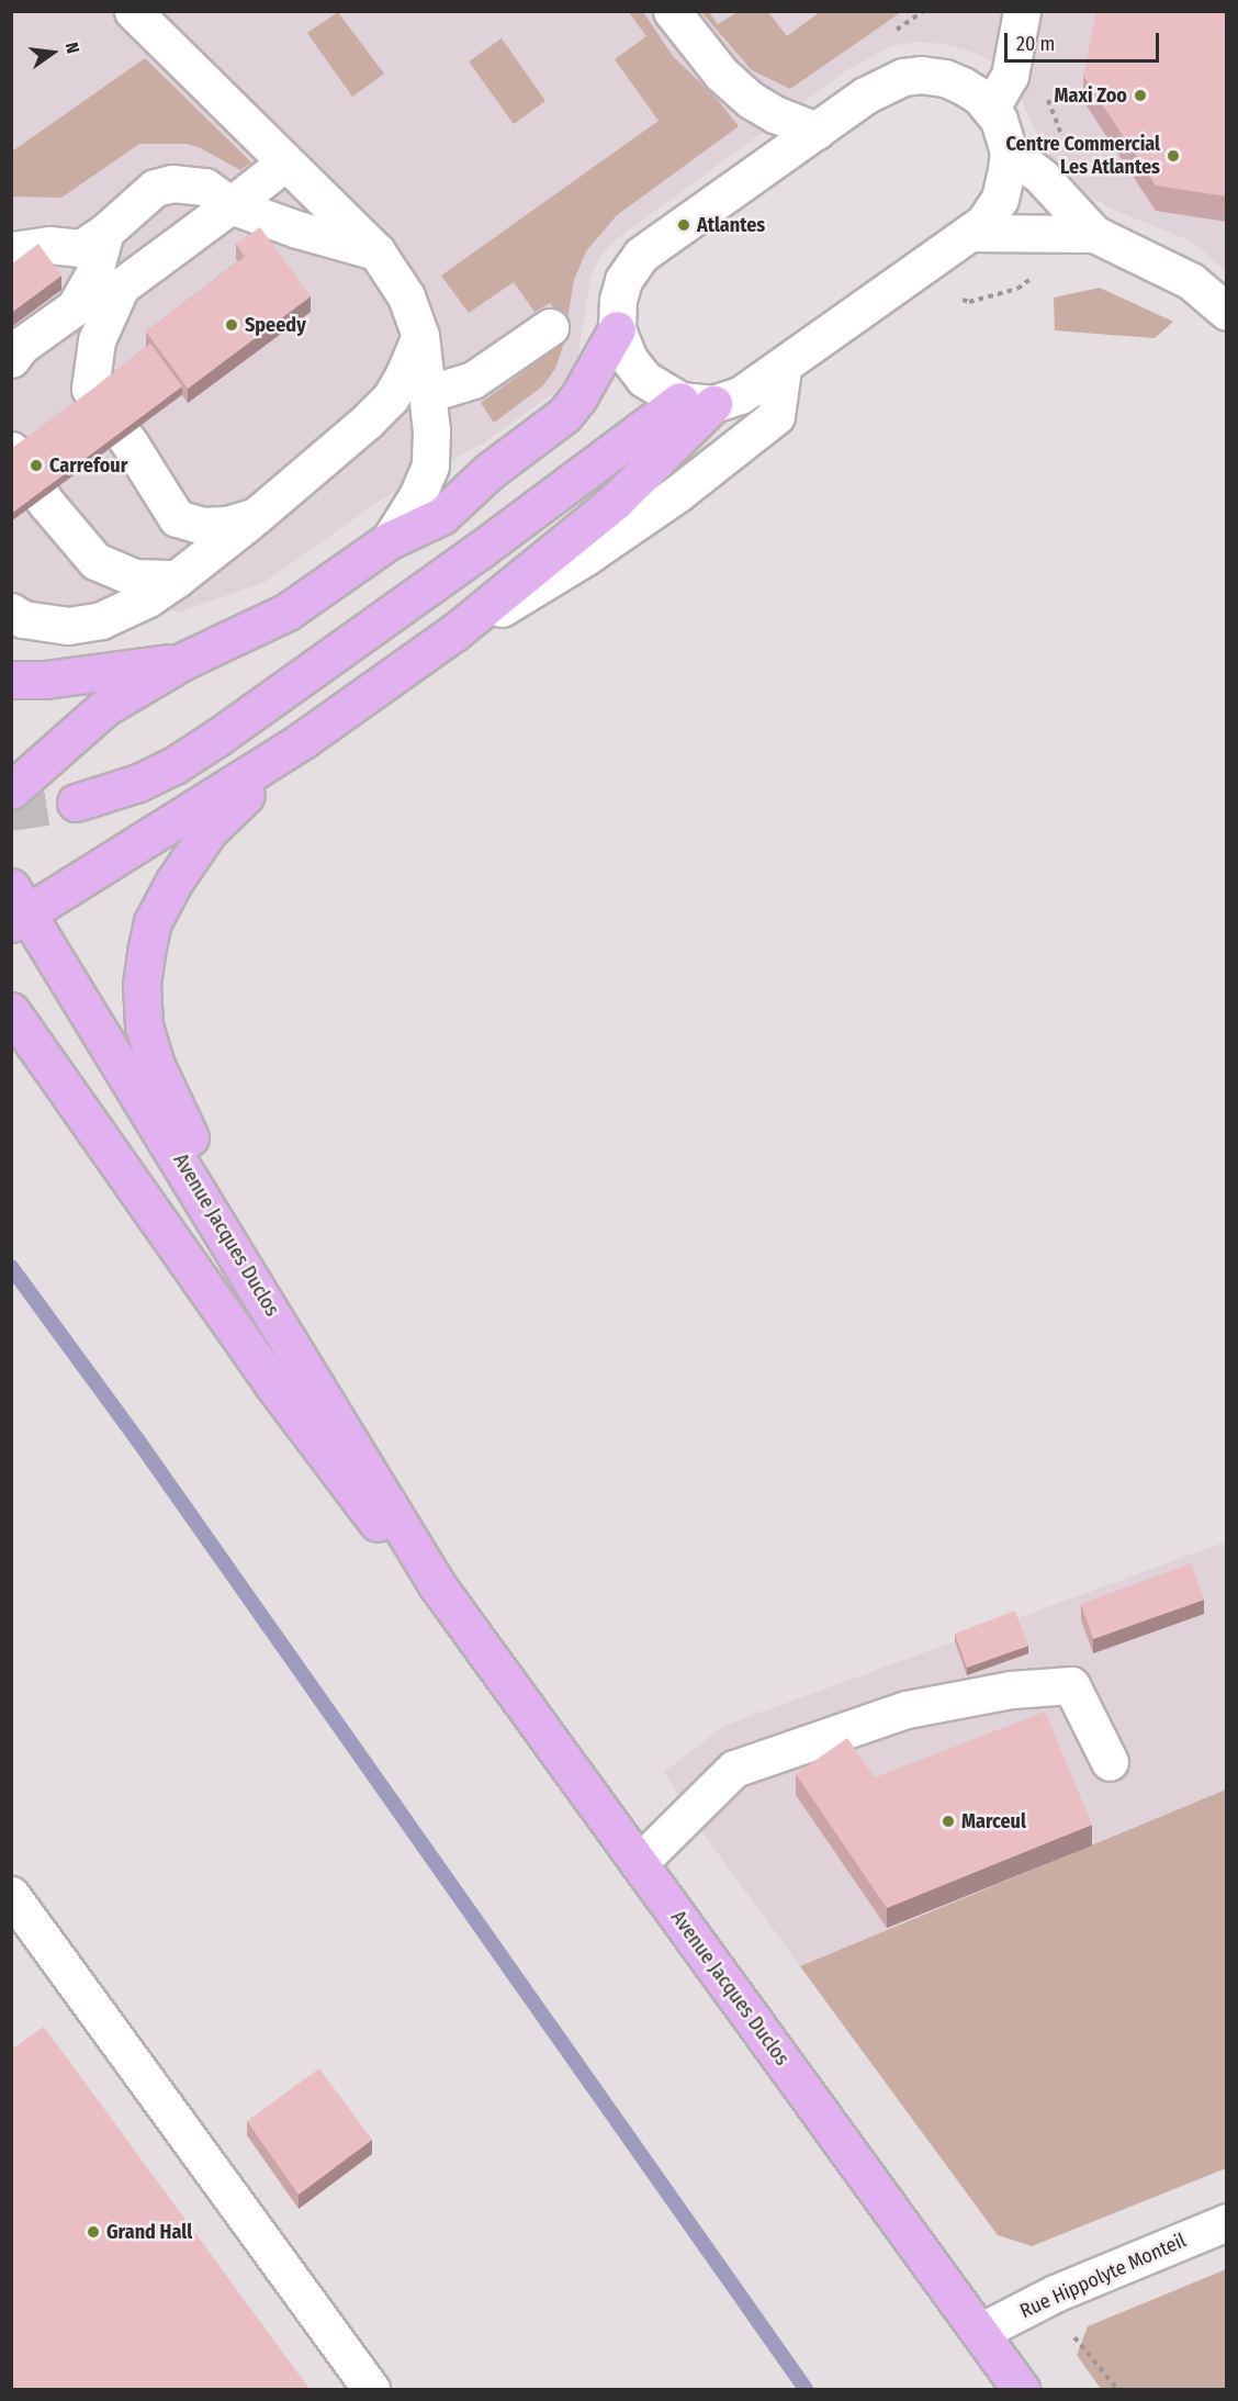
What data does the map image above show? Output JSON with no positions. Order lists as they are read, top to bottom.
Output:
{
  "streets": {
    "main road": ["Avenue Jacques Duclos"],
    "street": ["Rue Hippolyte Monteil"]
  },
  "crossings": [
    ["Avenue Jacques Duclos", "Rue Hippolyte Monteil"]
  ],
  "places": [
    "Maxi Zoo",
    "Centre Commercial Les Atlantes",
    "Atlantes",
    "Speedy",
    "Carrefour",
    "Marceul",
    "Grand Hall"
  ],
  "scale_bar": "20 m",
  "north": "right"
}
